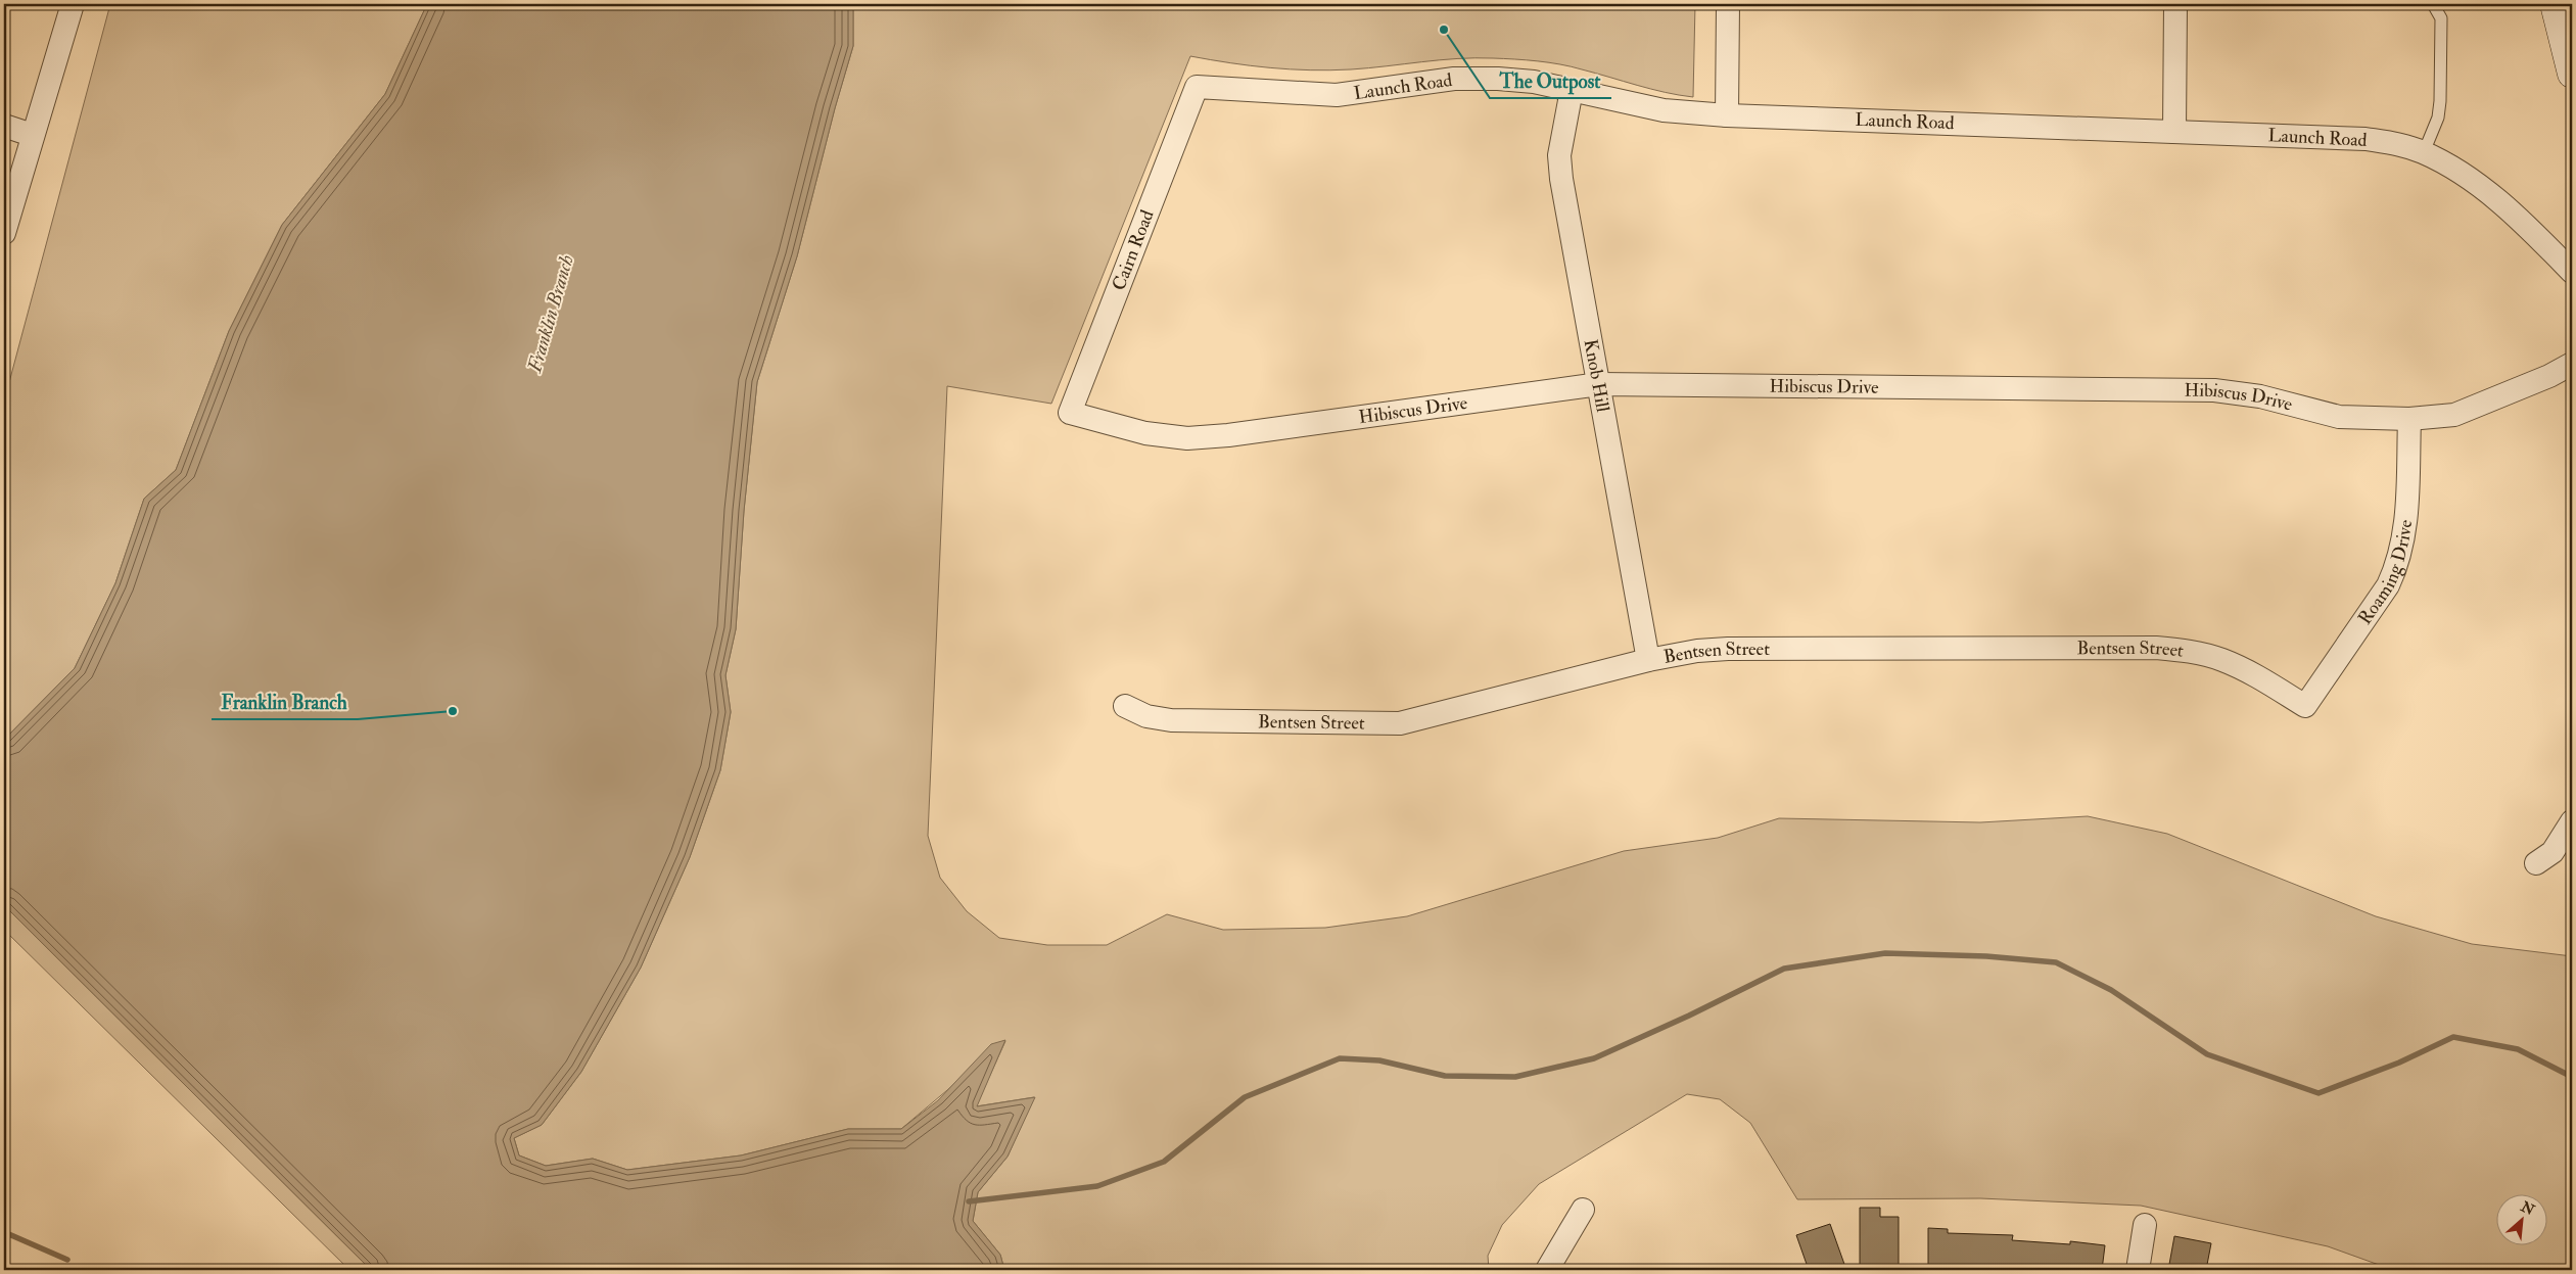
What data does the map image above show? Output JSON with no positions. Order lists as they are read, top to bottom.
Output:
{
  "streets": {
    "street": [
      "Launch Road",
      "Cairn Road",
      "Knob Hill",
      "Hibiscus Drive",
      "Roaming Drive",
      "Bentsen Street"
    ]
  },
  "crossings": [
    ["Launch Road", "Cairn Road"],
    ["Launch Road", "Knob Hill"],
    ["Cairn Road", "Hibiscus Drive"],
    ["Knob Hill", "Hibiscus Drive"],
    ["Knob Hill", "Bentsen Street"],
    ["Hibiscus Drive", "Roaming Drive"],
    ["Roaming Drive", "Bentsen Street"]
  ],
  "water": ["Franklin Branch"],
  "places": ["The Outpost", "Franklin Branch"],
  "north": "top right"
}
